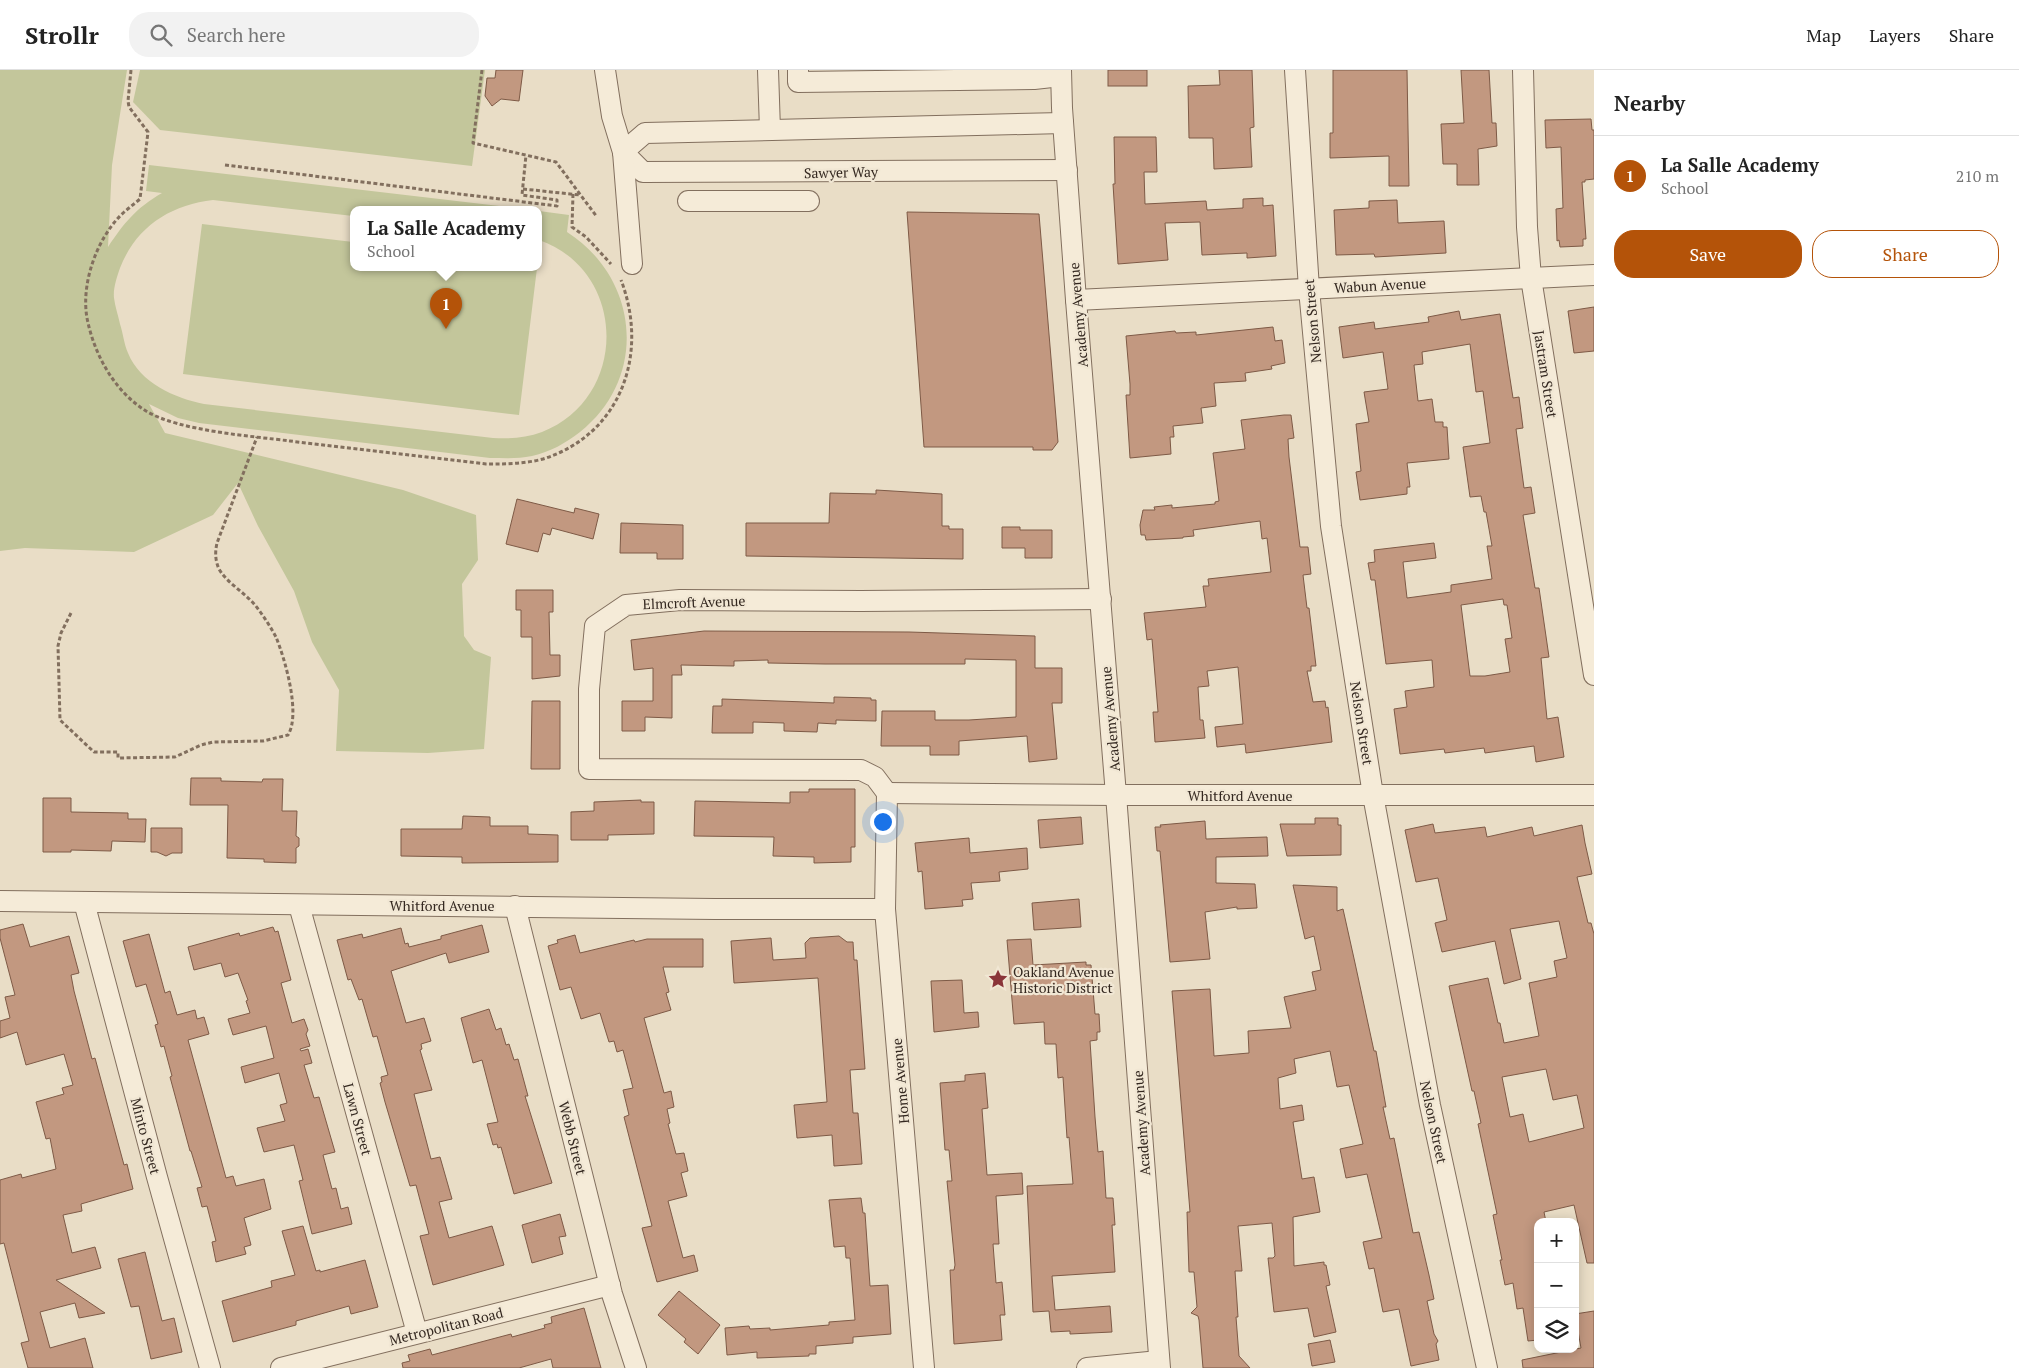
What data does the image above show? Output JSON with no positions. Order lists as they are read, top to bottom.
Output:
{
  "streets": {
    "street": [
      "Sawyer Way",
      "Wabun Avenue",
      "Academy Avenue",
      "Nelson Street",
      "Jastram Street",
      "Elmcroft Avenue",
      "Whitford Avenue",
      "Home Avenue",
      "Lawn Street",
      "Minto Street",
      "Webb Street",
      "Metropolitan Road"
    ]
  },
  "crossings": [
    ["Sawyer Way", "Academy Avenue"],
    ["Wabun Avenue", "Academy Avenue"],
    ["Wabun Avenue", "Nelson Street"],
    ["Wabun Avenue", "Jastram Street"],
    ["Academy Avenue", "Elmcroft Avenue"],
    ["Academy Avenue", "Whitford Avenue"],
    ["Nelson Street", "Whitford Avenue"],
    ["Elmcroft Avenue", "Whitford Avenue"],
    ["Elmcroft Avenue", "Home Avenue"],
    ["Whitford Avenue", "Home Avenue"],
    ["Whitford Avenue", "Lawn Street"],
    ["Whitford Avenue", "Minto Street"],
    ["Whitford Avenue", "Webb Street"],
    ["Lawn Street", "Metropolitan Road"],
    ["Webb Street", "Metropolitan Road"]
  ],
  "places": {
    "place": ["Oakland Avenue Historic District"]
  },
  "page": {
    "header": "Strollr",
    "search": "Search here",
    "nav": ["Map", "Layers", "Share"],
    "heading": "Nearby",
    "list": [
      {
        "mark": "1",
        "name": "La Salle Academy",
        "note": "School",
        "value": "210 m"
      }
    ],
    "popup": ["La Salle Academy", "School"],
    "buttons": ["Save", "Share"],
    "pins": "1",
    "map_buttons": ["+", "−"]
  }
}
